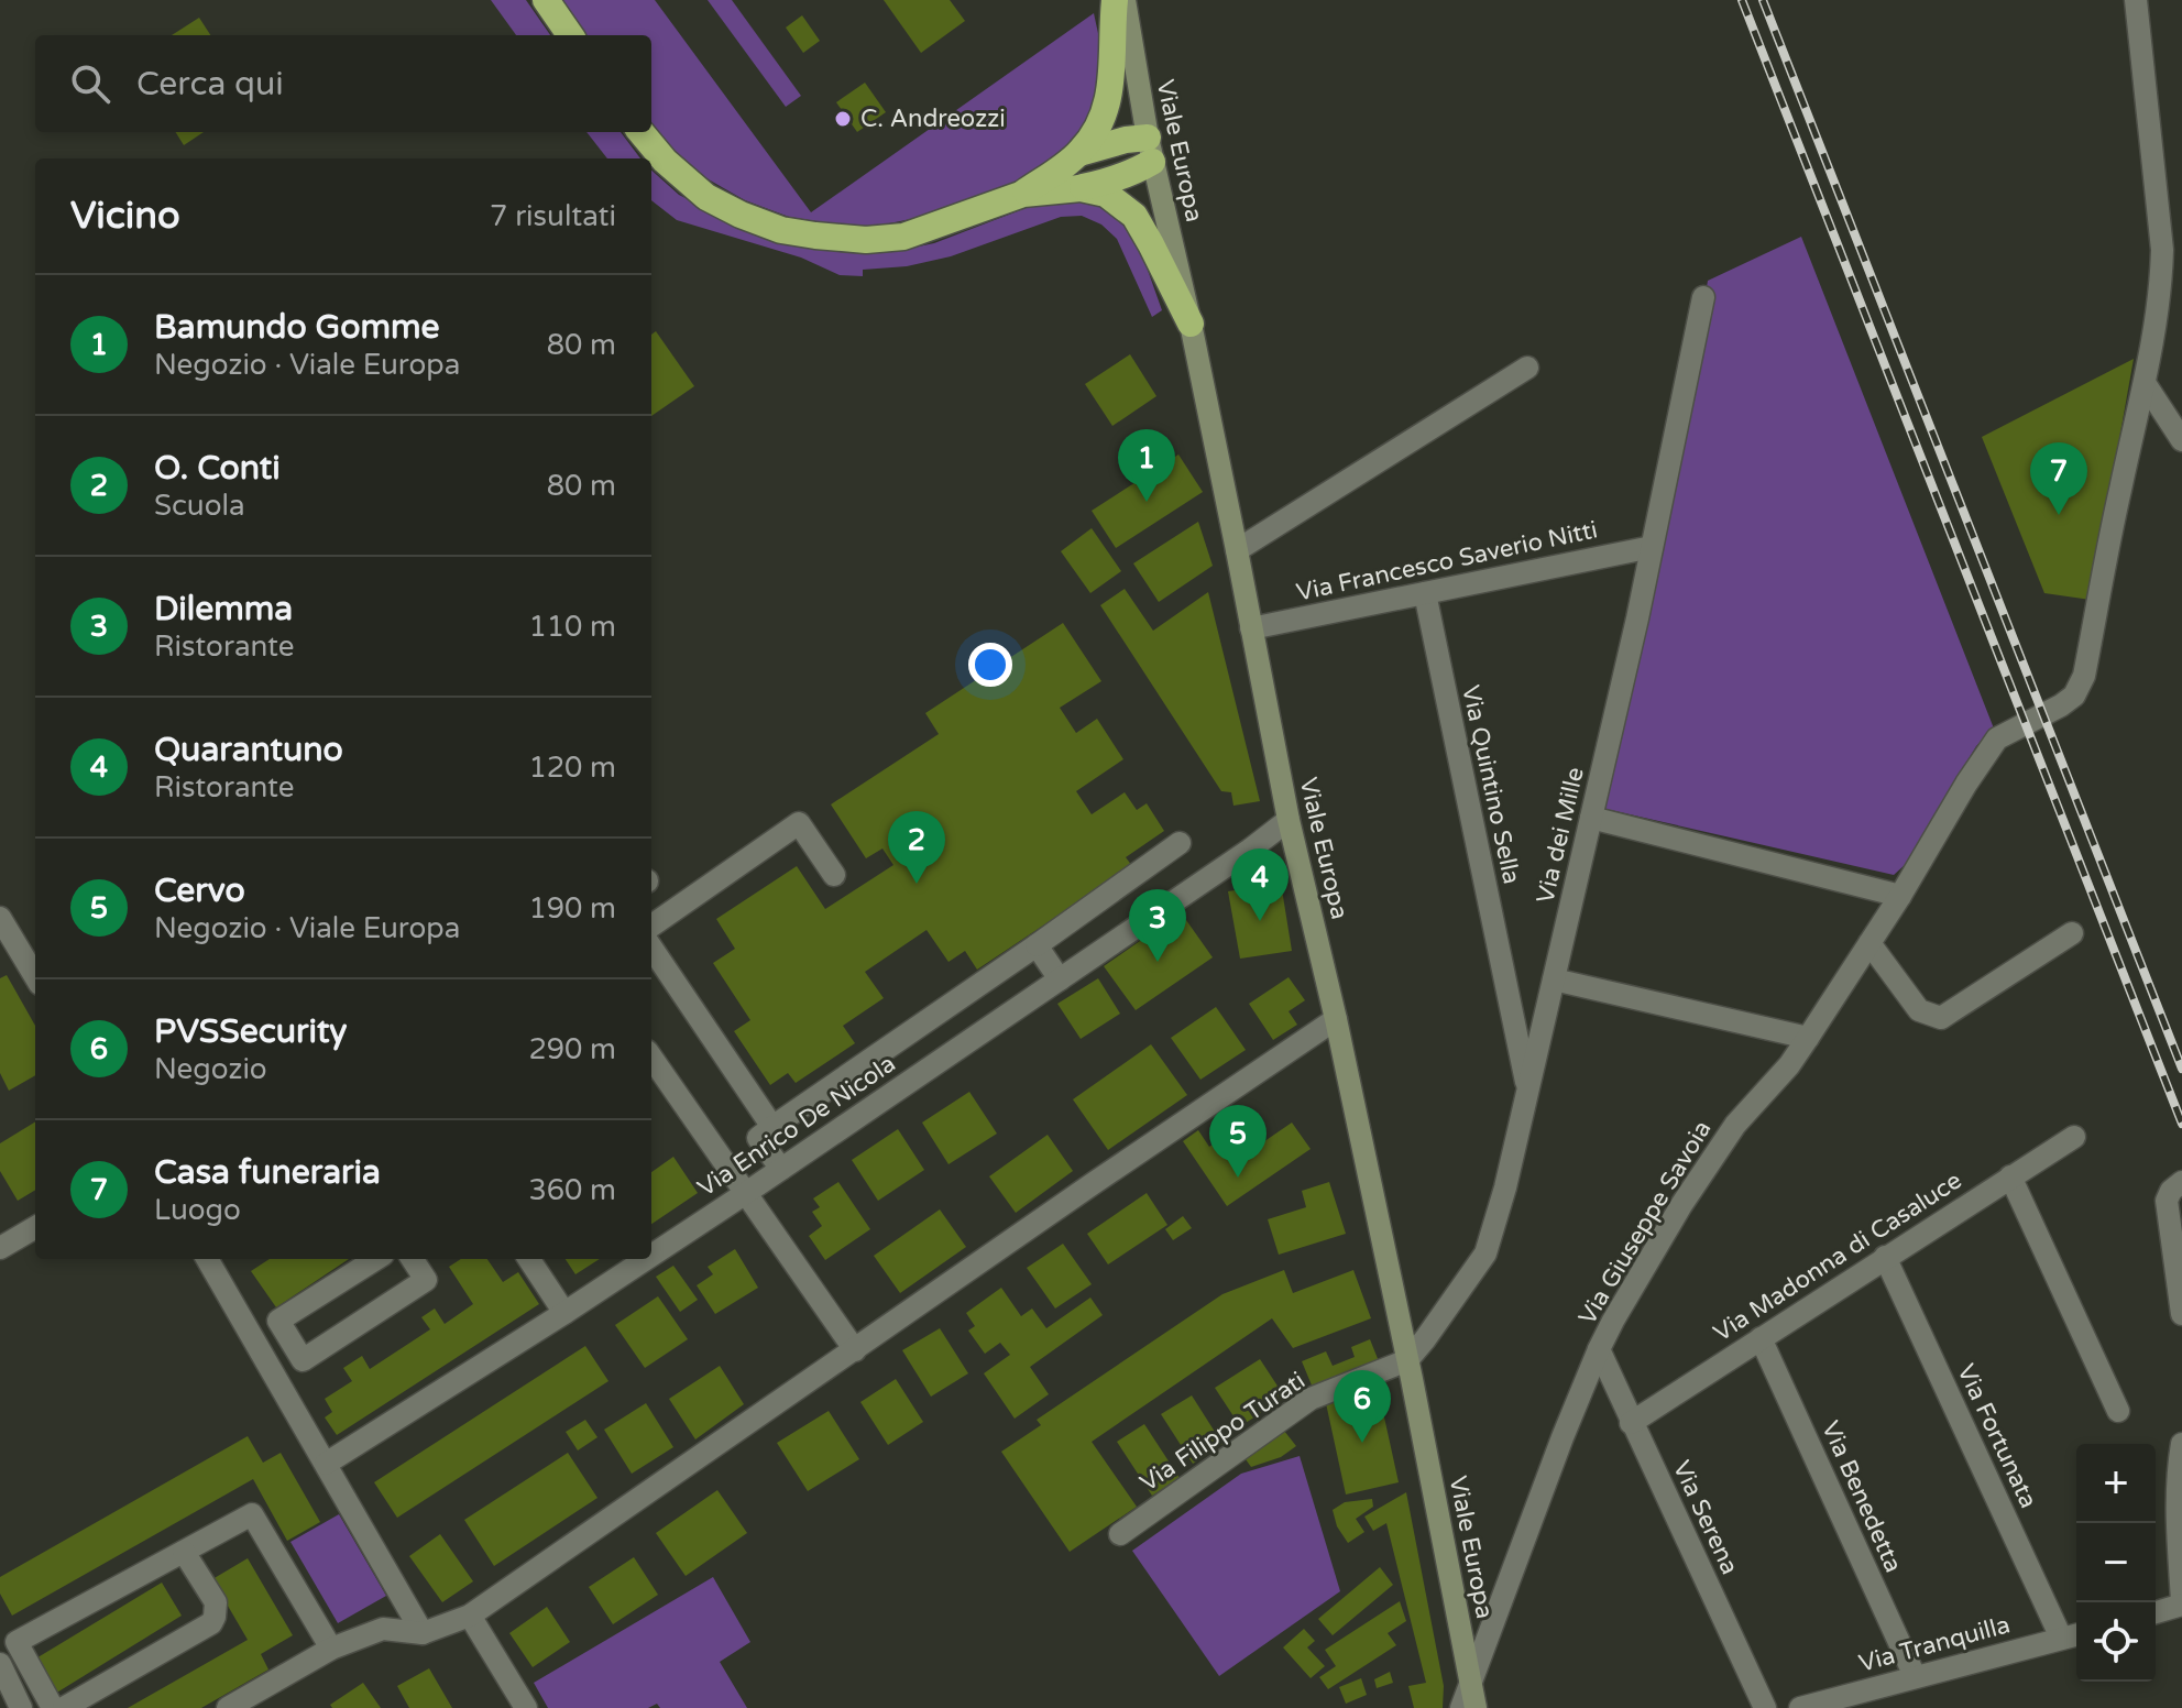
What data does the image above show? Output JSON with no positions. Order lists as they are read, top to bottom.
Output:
{
  "streets": {
    "main road": ["Viale Europa"],
    "street": [
      "Via Francesco Saverio Nitti",
      "Via Quintino Sella",
      "Via dei Mille",
      "Via Enrico De Nicola",
      "Via Giuseppe Savoia",
      "Via Madonna di Casaluce",
      "Via Filippo Turati",
      "Via Fortunata",
      "Via Benedetta",
      "Via Serena",
      "Via Tranquilla"
    ]
  },
  "crossings": [
    ["Viale Europa", "Via Francesco Saverio Nitti"],
    ["Viale Europa", "Via dei Mille"],
    ["Viale Europa", "Via Enrico De Nicola"],
    ["Viale Europa", "Via Giuseppe Savoia"],
    ["Viale Europa", "Via Filippo Turati"],
    ["Via Francesco Saverio Nitti", "Via Quintino Sella"],
    ["Via Francesco Saverio Nitti", "Via dei Mille"],
    ["Via Quintino Sella", "Via dei Mille"],
    ["Via dei Mille", "Via Filippo Turati"],
    ["Via Giuseppe Savoia", "Via Serena"],
    ["Via Madonna di Casaluce", "Via Fortunata"],
    ["Via Madonna di Casaluce", "Via Benedetta"],
    ["Via Madonna di Casaluce", "Via Serena"],
    ["Via Fortunata", "Via Tranquilla"],
    ["Via Benedetta", "Via Tranquilla"]
  ],
  "places": ["C. Andreozzi"],
  "page": {
    "search": "Cerca qui",
    "heading": ["Vicino", "7 risultati"],
    "list": [
      {
        "mark": "1",
        "name": "Bamundo Gomme",
        "note": "Negozio · Viale Europa",
        "value": "80 m"
      },
      {
        "mark": "2",
        "name": "O. Conti",
        "note": "Scuola",
        "value": "80 m"
      },
      {
        "mark": "3",
        "name": "Dilemma",
        "note": "Ristorante",
        "value": "110 m"
      },
      {
        "mark": "4",
        "name": "Quarantuno",
        "note": "Ristorante",
        "value": "120 m"
      },
      {
        "mark": "5",
        "name": "Cervo",
        "note": "Negozio · Viale Europa",
        "value": "190 m"
      },
      {
        "mark": "6",
        "name": "PVSSecurity",
        "note": "Negozio",
        "value": "290 m"
      },
      {
        "mark": "7",
        "name": "Casa funeraria",
        "note": "Luogo",
        "value": "360 m"
      }
    ],
    "pins": [
      "1",
      "7",
      "2",
      "4",
      "3",
      "5",
      "6"
    ],
    "map_buttons": ["+", "−"]
  }
}
